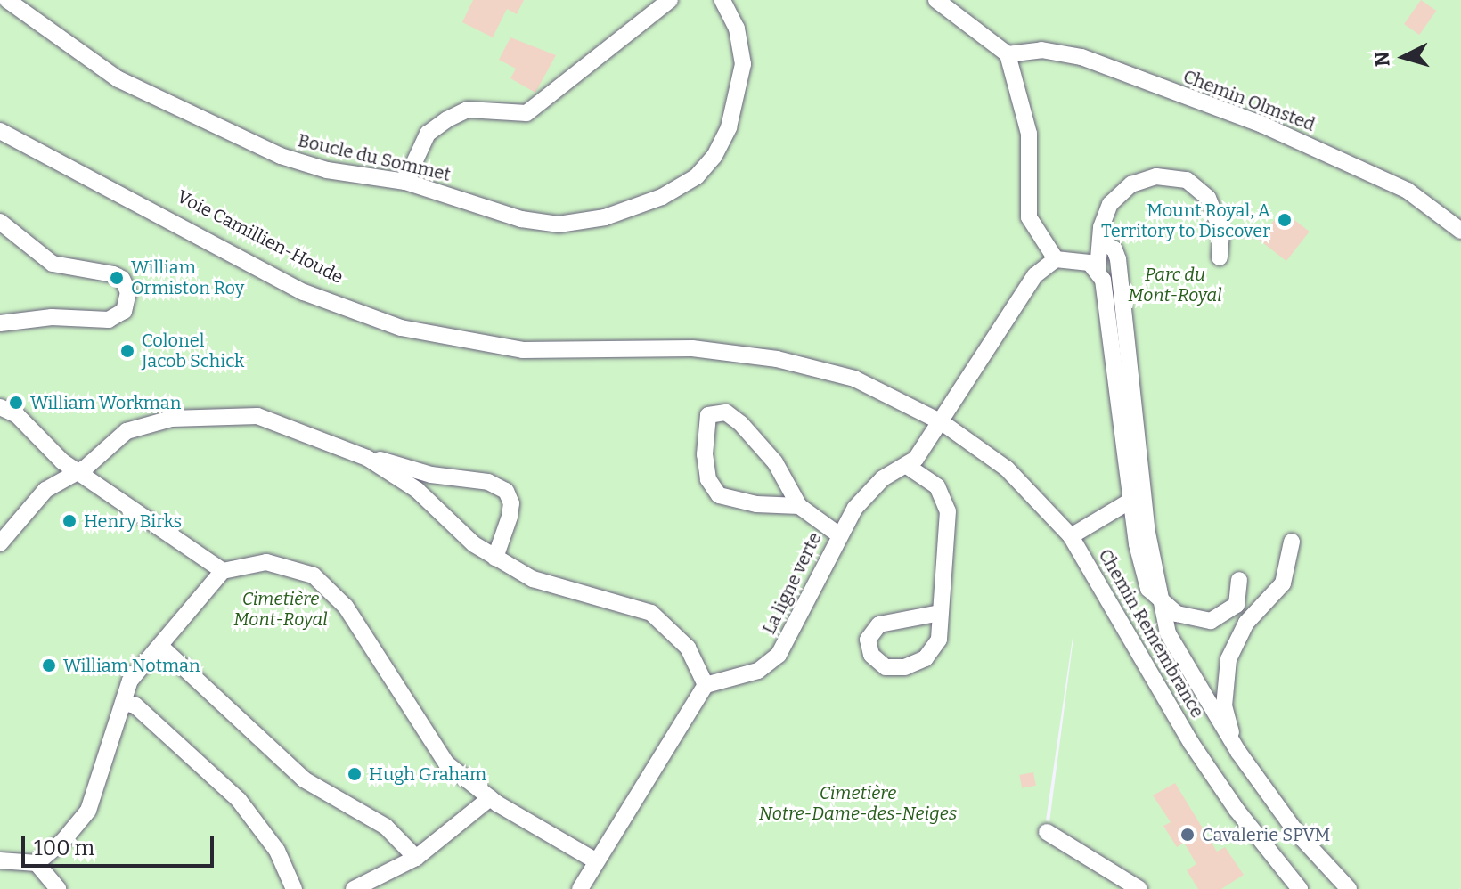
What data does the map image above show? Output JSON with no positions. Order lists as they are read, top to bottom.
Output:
{
  "streets": {
    "street": [
      "Chemin Olmsted",
      "Boucle du Sommet",
      "Voie Camillien-Houde",
      "La ligne verte",
      "Chemin Remembrance"
    ]
  },
  "crossings": [
    ["Voie Camillien-Houde", "La ligne verte"],
    ["Voie Camillien-Houde", "Chemin Remembrance"],
    ["La ligne verte", "Chemin Remembrance"]
  ],
  "parks": ["Parc du Mont-Royal", "Cimetière Mont-Royal", "Cimetière Notre-Dame-des-Neiges"],
  "places": [
    "Mount Royal, A Territory to Discover",
    "William Ormiston Roy",
    "Colonel Jacob Schick",
    "William Workman",
    "Henry Birks",
    "William Notman",
    "Hugh Graham",
    "Cavalerie SPVM"
  ],
  "scale_bar": "100 m",
  "north": "left"
}
